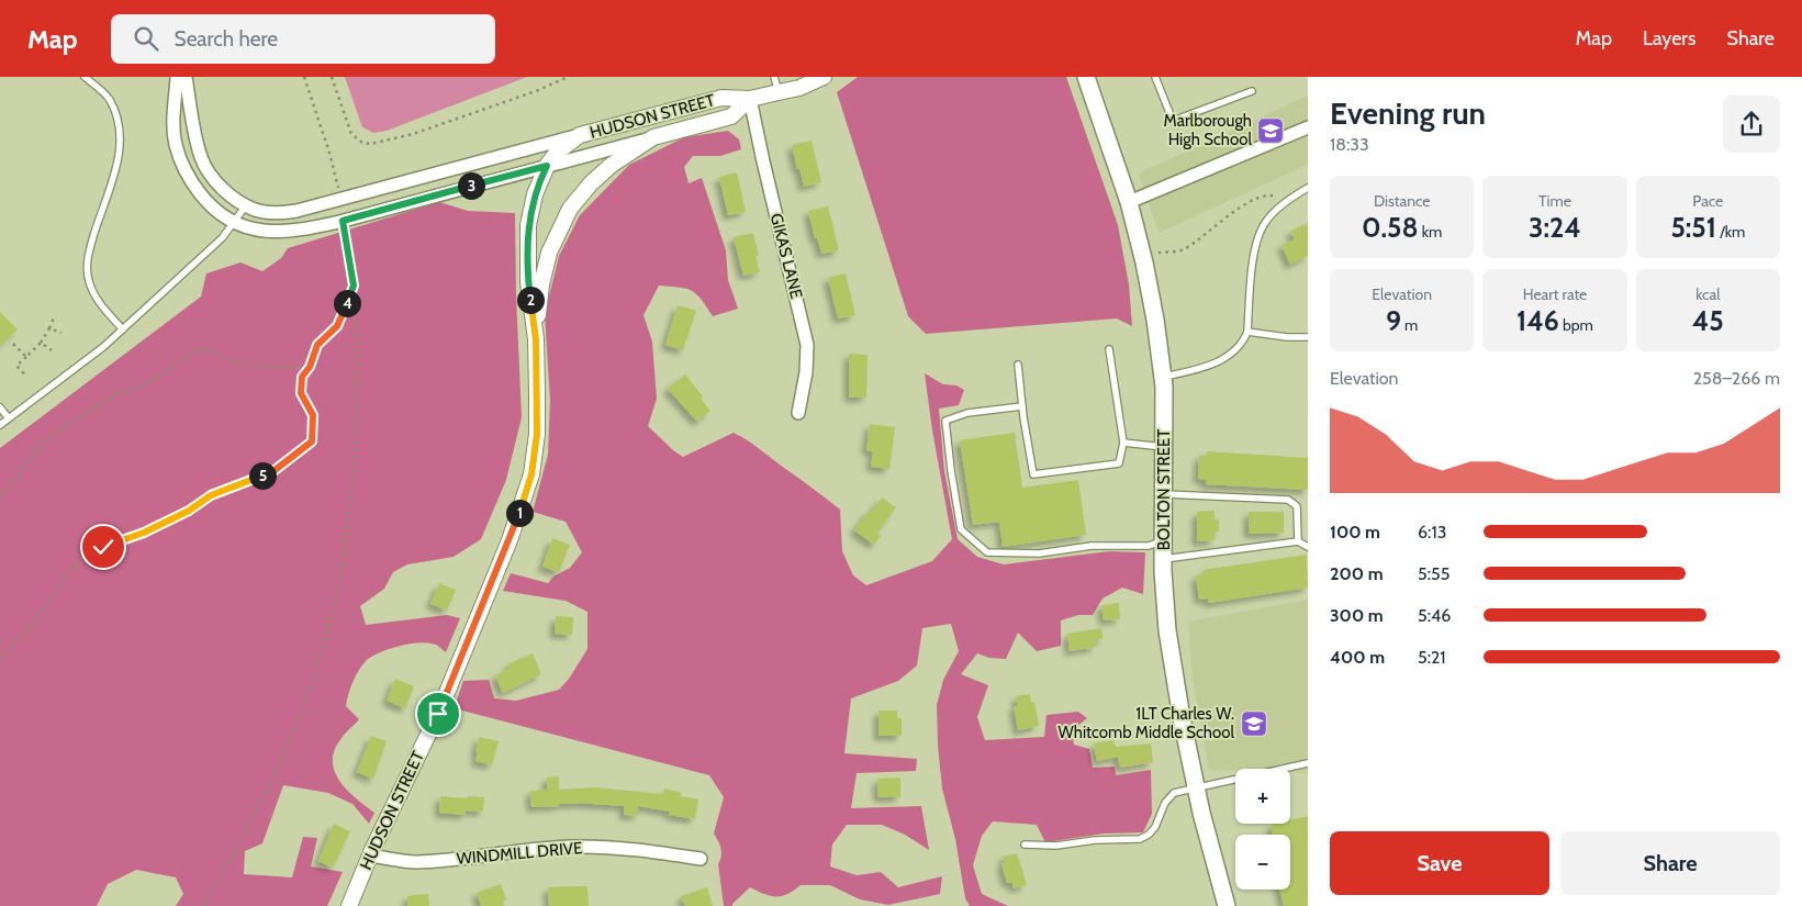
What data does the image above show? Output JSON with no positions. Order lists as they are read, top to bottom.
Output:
{
  "streets": {
    "main road": ["BOLTON STREET"],
    "street": ["HUDSON STREET", "GIKAS LANE", "WINDMILL DRIVE"]
  },
  "crossings": [
    ["HUDSON STREET", "GIKAS LANE"],
    ["HUDSON STREET", "WINDMILL DRIVE"]
  ],
  "places": {
    "school or university": ["Marlborough High School", "1LT Charles W. Whitcomb Middle School"]
  },
  "page": {
    "header": "Map",
    "search": "Search here",
    "nav": ["Map", "Layers", "Share"],
    "heading": ["Evening run", "18:33"],
    "stats": [
      ["Distance", "0.58 km"],
      ["Time", "3:24"],
      ["Pace", "5:51 /km"],
      ["Elevation", "9 m"],
      ["Heart rate", "146 bpm"],
      ["kcal", "45"]
    ],
    "pins": [
      "3",
      "2",
      "4",
      "5",
      "1"
    ],
    "chart": ["Elevation", "258–266 m"],
    "list": [
      {
        "name": "100 m",
        "note": "6:13"
      },
      {
        "name": "200 m",
        "note": "5:55"
      },
      {
        "name": "300 m",
        "note": "5:46"
      },
      {
        "name": "400 m",
        "note": "5:21"
      }
    ],
    "map_buttons": ["+", "−"],
    "buttons": ["Save", "Share"]
  }
}
